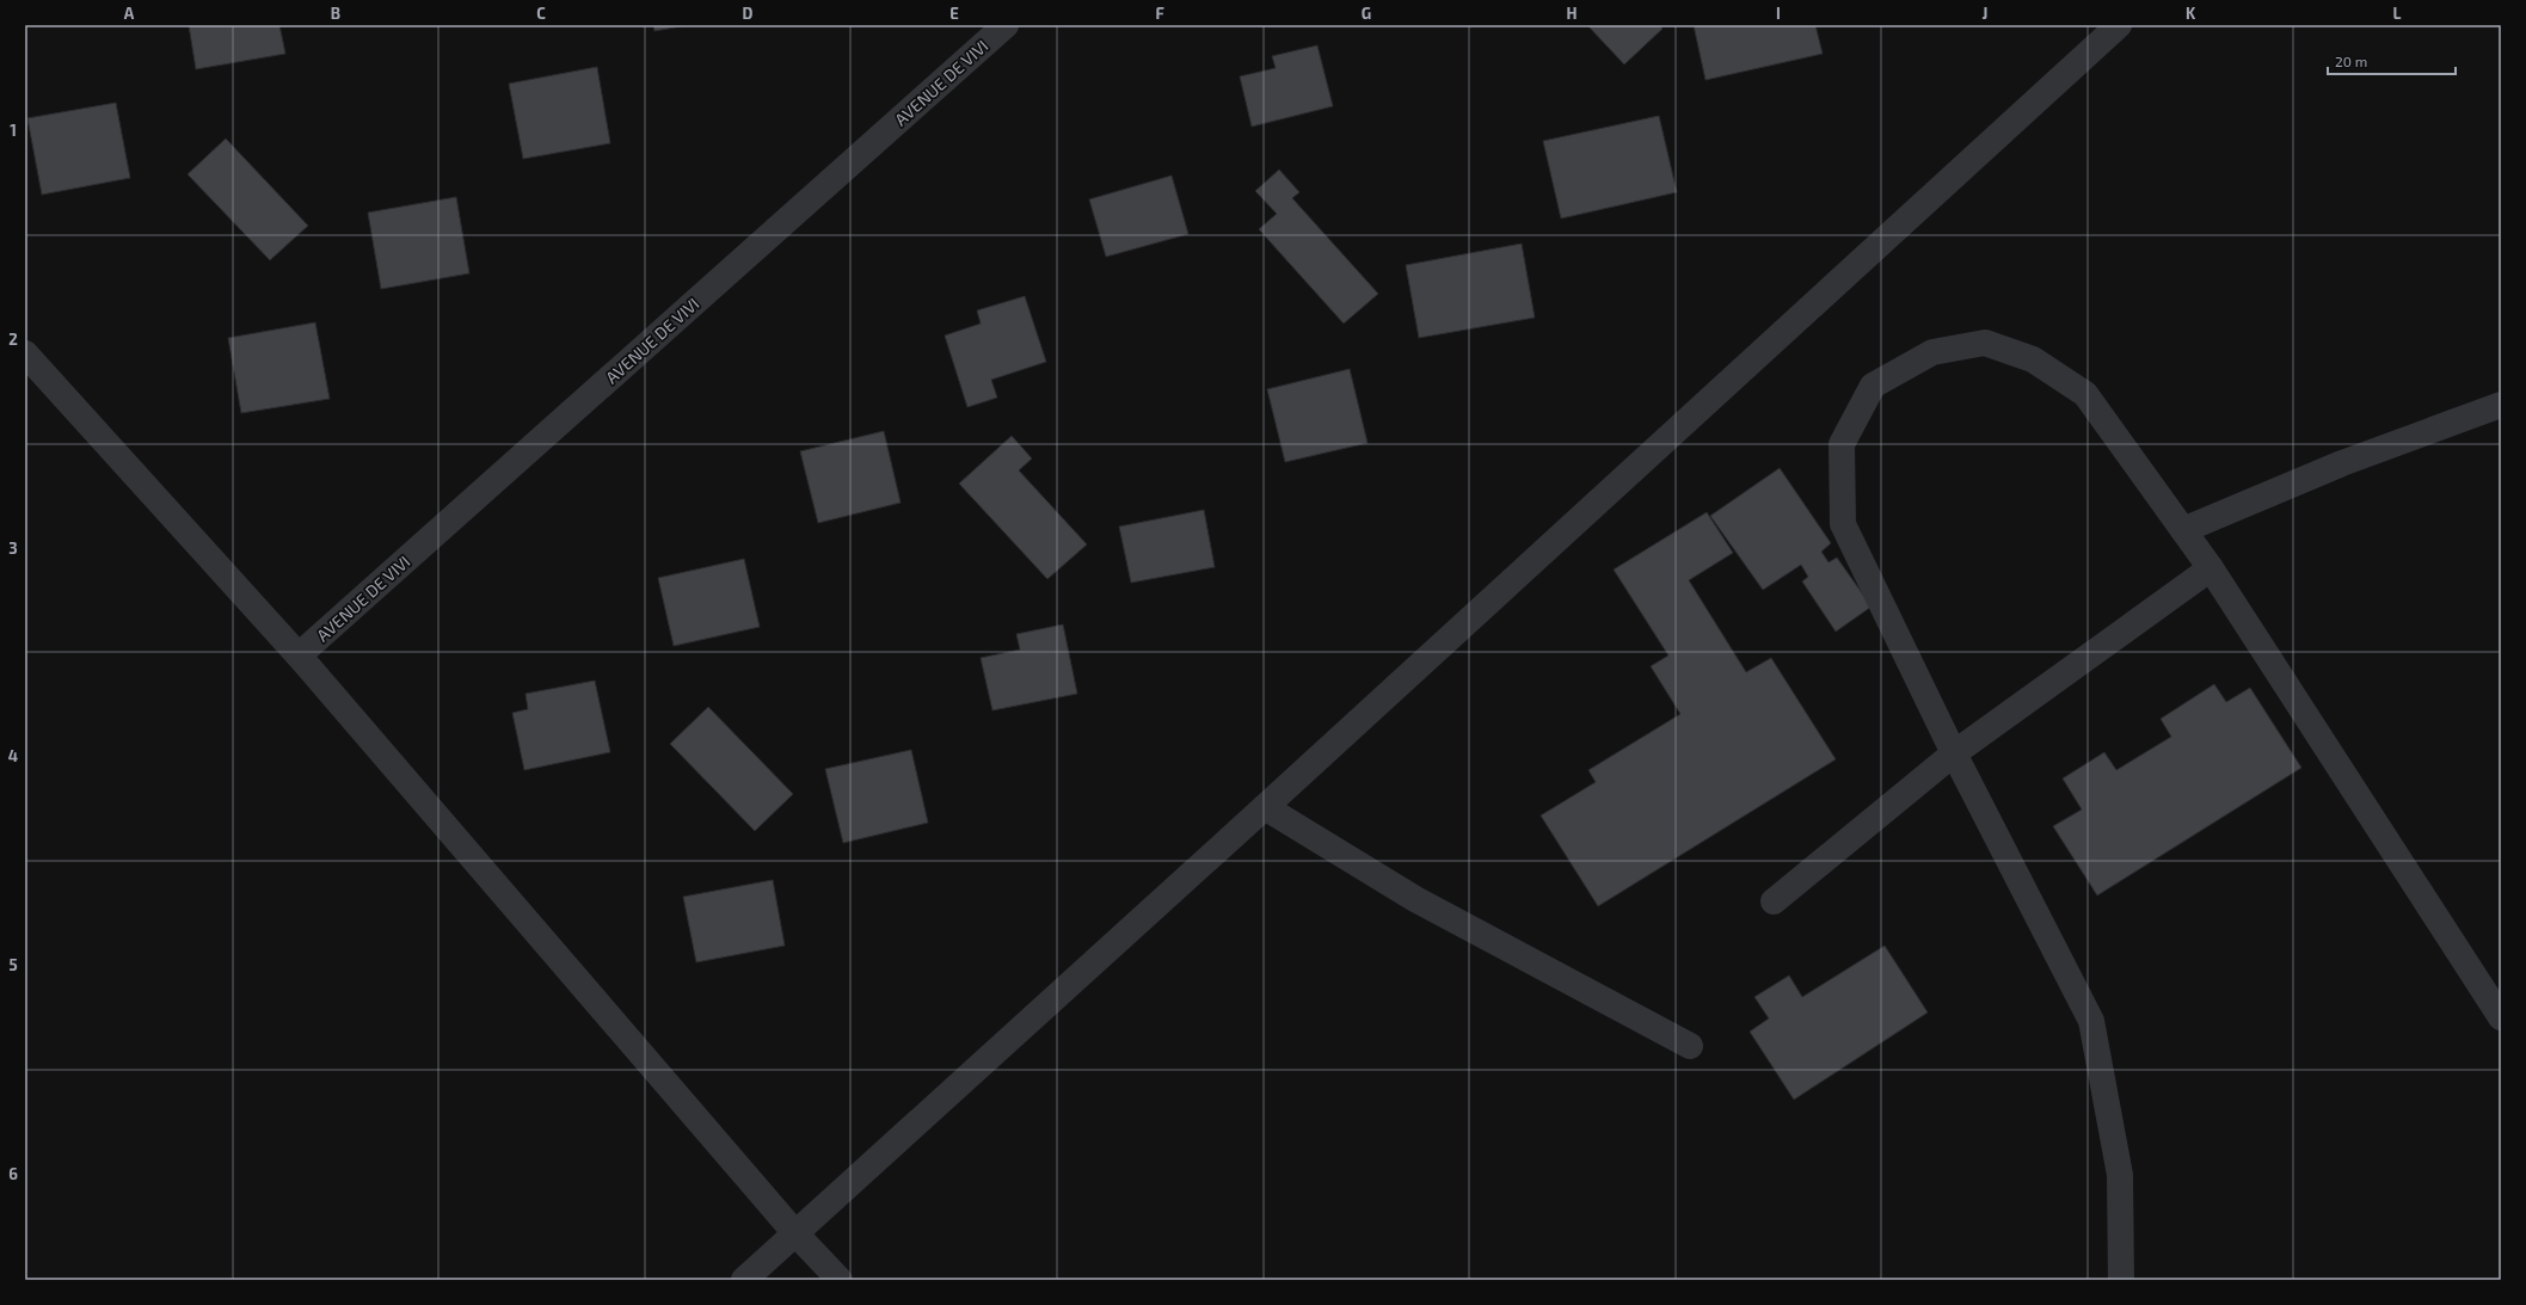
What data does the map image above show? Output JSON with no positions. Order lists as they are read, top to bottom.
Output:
{
  "streets": {
    "street": ["AVENUE DE VIVI"]
  },
  "scale_bar": "20 m",
  "grid": {
    "columns": [
      "A",
      "B",
      "C",
      "D",
      "E",
      "F",
      "G",
      "H",
      "I",
      "J",
      "K",
      "L"
    ],
    "rows": [
      "1",
      "2",
      "3",
      "4",
      "5",
      "6"
    ]
  }
}
